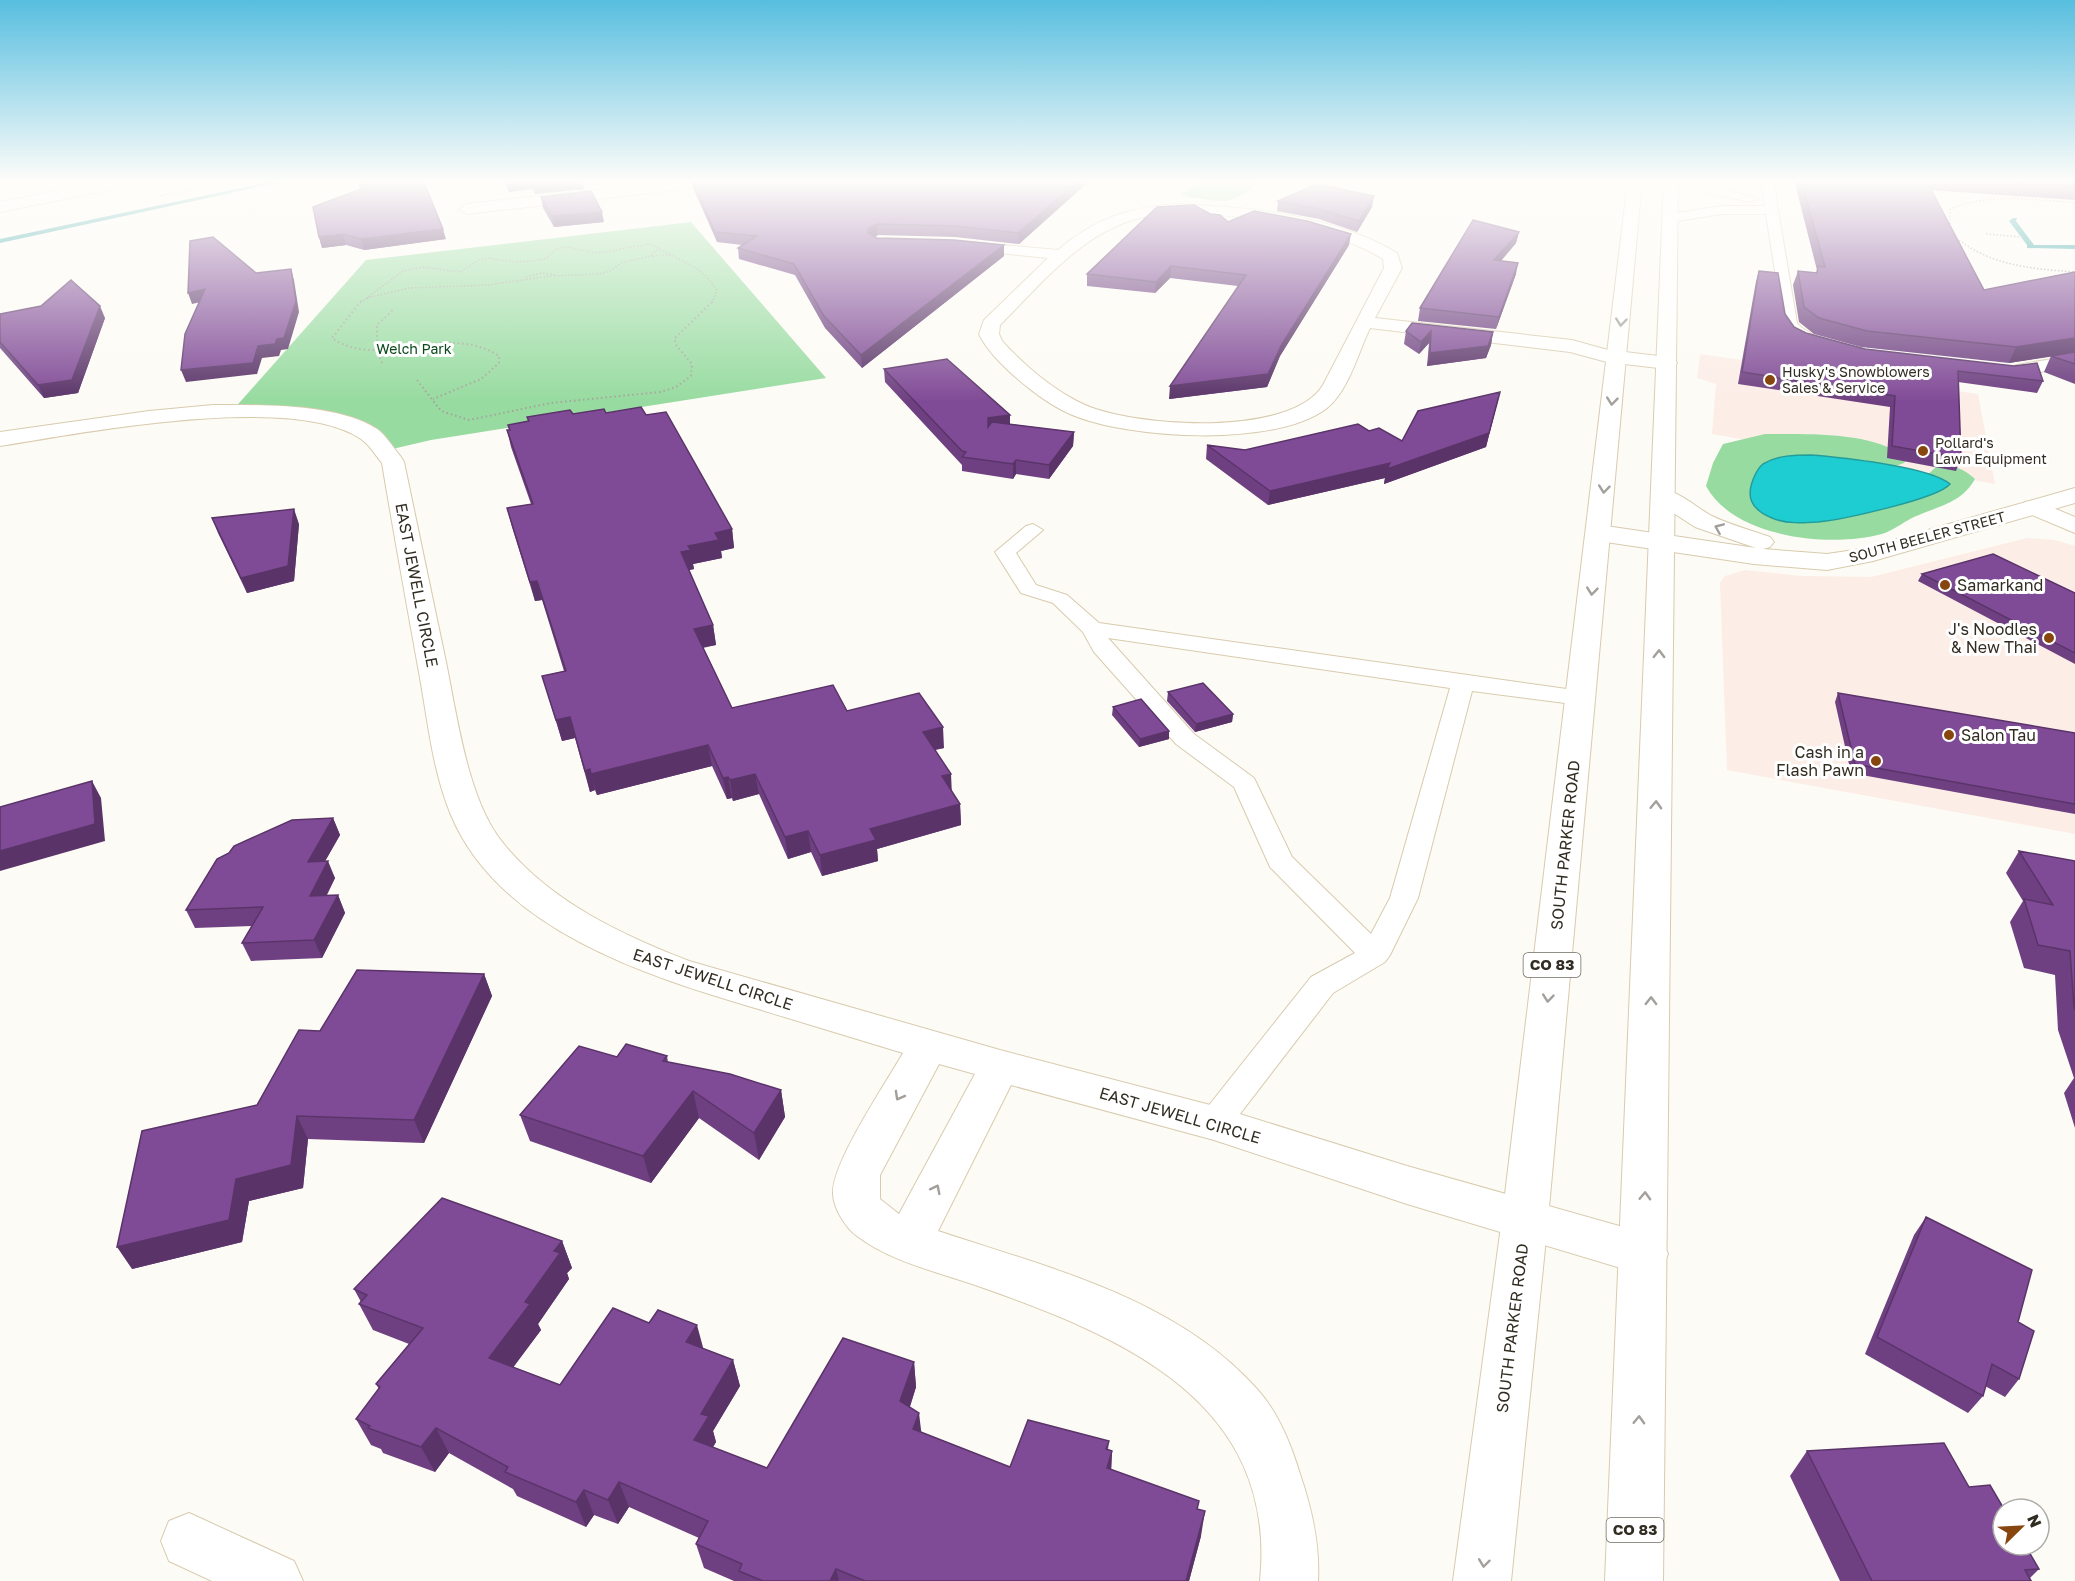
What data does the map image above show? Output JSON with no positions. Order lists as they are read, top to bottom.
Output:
{
  "streets": {
    "street": [
      "SOUTH BEELER STREET",
      "EAST JEWELL CIRCLE",
      "SOUTH PARKER ROAD",
      "CO 83"
    ]
  },
  "crossings": [
    ["SOUTH BEELER STREET", "SOUTH PARKER ROAD"],
    ["SOUTH BEELER STREET", "CO 83"],
    ["EAST JEWELL CIRCLE", "SOUTH PARKER ROAD"],
    ["EAST JEWELL CIRCLE", "CO 83"]
  ],
  "parks": ["Welch Park"],
  "places": [
    "Husky's Snowblowers Sales & Service",
    "Pollard's Lawn Equipment",
    "Samarkand",
    "J's Noodles & New Thai",
    "Salon Tau",
    "Cash in a Flash Pawn"
  ],
  "north": "top right"
}
